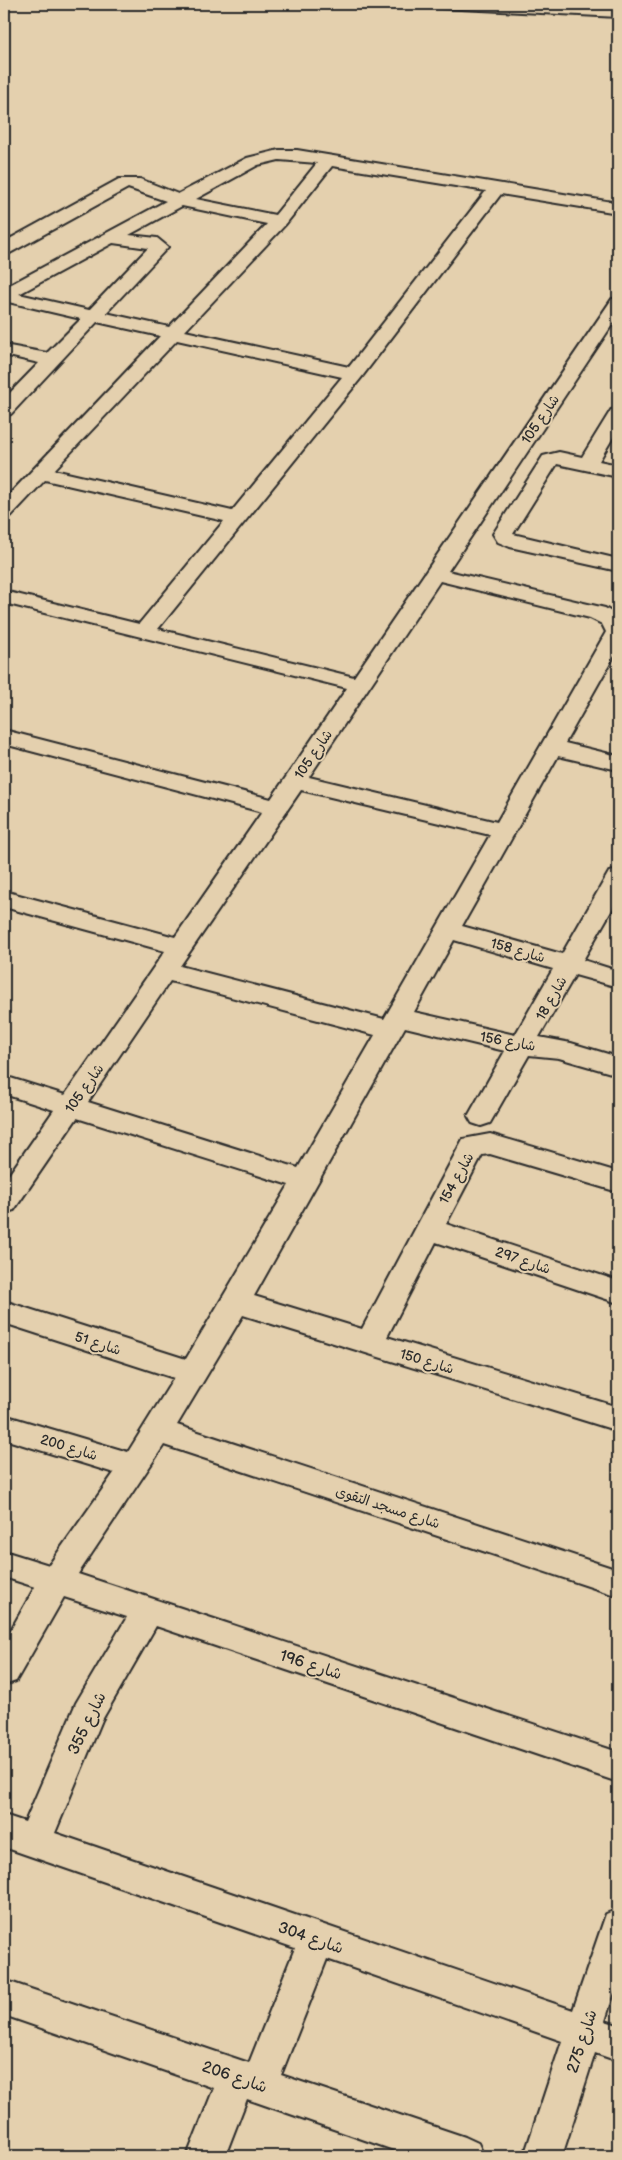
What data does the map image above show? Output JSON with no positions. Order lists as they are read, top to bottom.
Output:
{
  "streets": {
    "street": [
      "شارع 105",
      "شارع 158",
      "شارع 18",
      "شارع 156",
      "شارع 154",
      "شارع 297",
      "شارع 51",
      "شارع 150",
      "شارع 200",
      "شارع مسجد التقوى",
      "شارع 196",
      "شارع 355",
      "شارع 304",
      "شارع 275",
      "شارع 206"
    ]
  },
  "crossings": [
    ["شارع 105", "شارع 156"],
    ["شارع 158", "شارع 18"],
    ["شارع 18", "شارع 156"],
    ["شارع 154", "شارع 297"],
    ["شارع 154", "شارع 150"],
    ["شارع 196", "شارع 355"],
    ["شارع 355", "شارع 304"],
    ["شارع 304", "شارع 275"]
  ]
}
